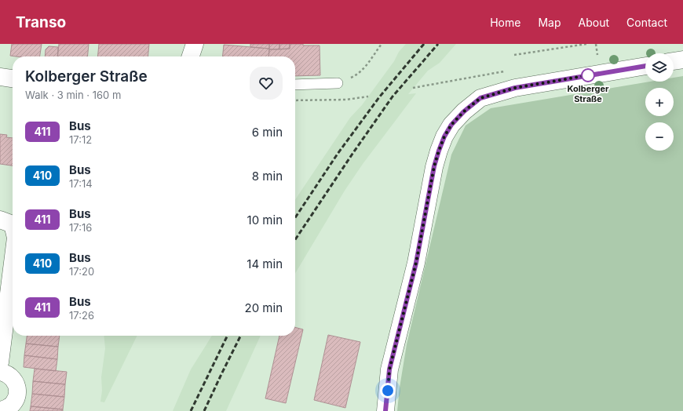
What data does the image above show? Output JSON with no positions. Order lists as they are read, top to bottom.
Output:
{
  "places": ["Kolberger Straße"],
  "lines": ["bus line 411"],
  "page": {
    "header": "Transo",
    "nav": [
      "Home",
      "Map",
      "About",
      "Contact"
    ],
    "map_buttons": ["+", "−"],
    "heading": ["Kolberger Straße", "Walk · 3 min · 160 m"],
    "list": [
      {
        "mark": "411",
        "name": "Bus",
        "note": "17:12",
        "value": "6 min"
      },
      {
        "mark": "410",
        "name": "Bus",
        "note": "17:14",
        "value": "8 min"
      },
      {
        "mark": "411",
        "name": "Bus",
        "note": "17:16",
        "value": "10 min"
      },
      {
        "mark": "410",
        "name": "Bus",
        "note": "17:20",
        "value": "14 min"
      },
      {
        "mark": "411",
        "name": "Bus",
        "note": "17:26",
        "value": "20 min"
      }
    ]
  }
}
